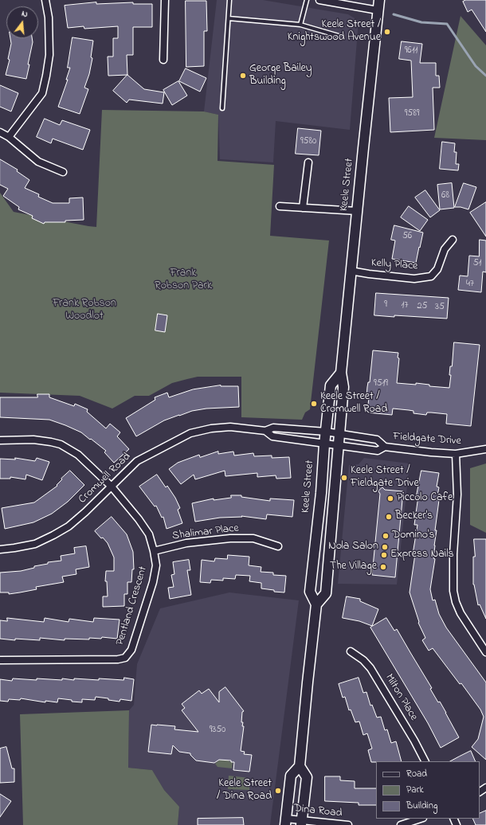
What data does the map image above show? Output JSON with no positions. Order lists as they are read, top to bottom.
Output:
{
  "streets": {
    "main road": ["Keele Street"],
    "street": [
      "Kelly Place",
      "Fieldgate Drive",
      "Cromwell Road",
      "Shalimar Place",
      "Pentland Crescent",
      "Milton Place",
      "Dina Road"
    ]
  },
  "crossings": [
    ["Keele Street", "Kelly Place"],
    ["Keele Street", "Fieldgate Drive"],
    ["Keele Street", "Cromwell Road"],
    ["Fieldgate Drive", "Cromwell Road"],
    ["Cromwell Road", "Pentland Crescent"],
    ["Shalimar Place", "Pentland Crescent"]
  ],
  "parks": ["Frank Robson Park", "Frank Robson Woodlot"],
  "places": [
    "Keele Street / Knightswood Avenue",
    "George Bailey Building",
    "Keele Street / Cromwell Road",
    "Keele Street / Fieldgate Drive",
    "Piccolo Cafe",
    "Becker's",
    "Domino's",
    "Nola Salon",
    "Express Nails",
    "The Village",
    "Keele Street / Dina Road"
  ],
  "house_numbers": [
    "9611",
    "9589",
    "9580",
    "68",
    "56",
    "51",
    "47",
    "9",
    "17",
    "25",
    "35",
    "9519",
    "9350"
  ],
  "legend": ["Road", "Park", "Building"],
  "north": "top"
}
